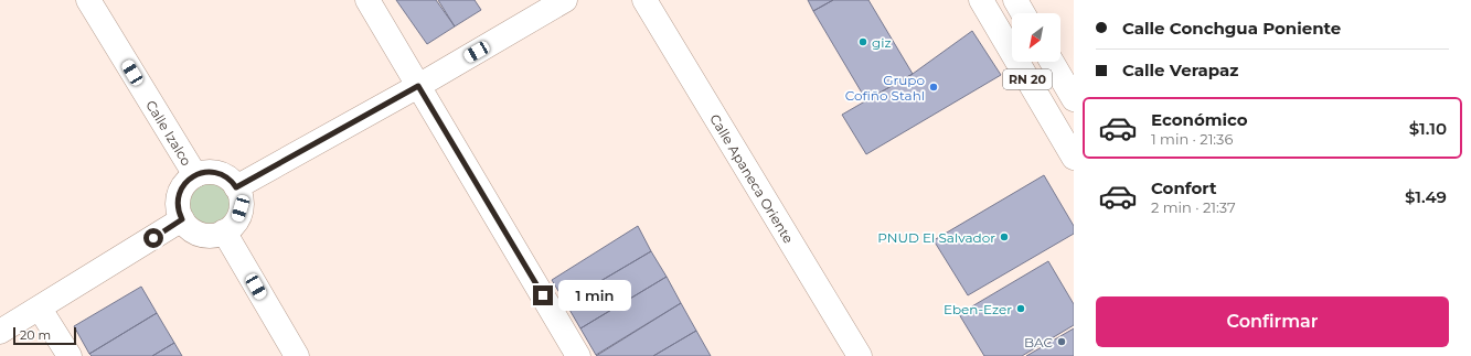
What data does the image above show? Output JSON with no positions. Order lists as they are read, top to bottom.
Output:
{
  "streets": {
    "main road": ["RN 20", "Calle Izalco", "Calle Apaneca Oriente"]
  },
  "places": [
    "giz",
    "Grupo Cofiño Stahl",
    "PNUD El Salvador",
    "Eben-Ezer",
    "BAC"
  ],
  "scale_bar": "20 m",
  "north": "bottom left",
  "page": {
    "banner": ["Calle Conchgua Poniente", "Calle Verapaz"],
    "list": [
      {
        "name": "Económico",
        "note": "1 min · 21:36",
        "value": "$1.10"
      },
      {
        "name": "Confort",
        "note": "2 min · 21:37",
        "value": "$1.49"
      }
    ],
    "bubble": "1 min",
    "buttons": "Confirmar",
    "scale": "20 m"
  }
}
